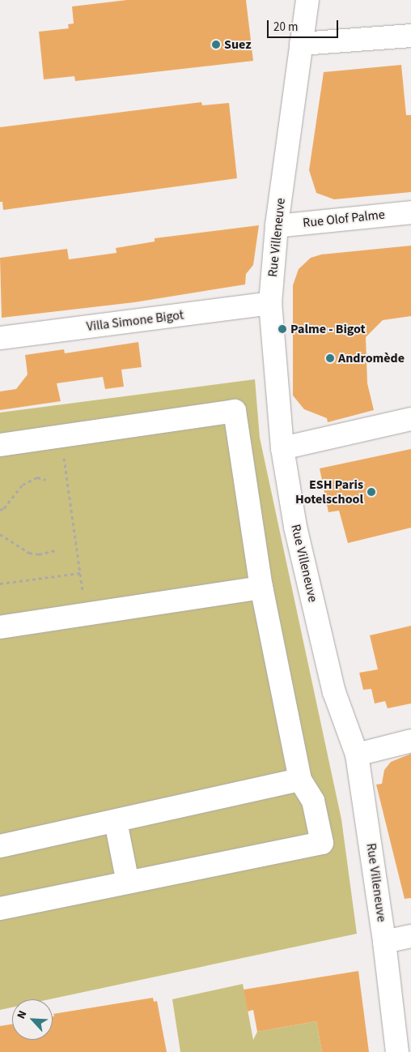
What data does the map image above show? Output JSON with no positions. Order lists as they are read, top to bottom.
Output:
{
  "streets": {
    "street": ["Rue Olof Palme", "Rue Villeneuve", "Villa Simone Bigot"]
  },
  "crossings": [
    ["Rue Olof Palme", "Rue Villeneuve"],
    ["Rue Villeneuve", "Villa Simone Bigot"]
  ],
  "places": [
    "Suez",
    "Palme - Bigot",
    "Andromède",
    "ESH Paris Hotelschool"
  ],
  "scale_bar": "20 m",
  "north": "top left"
}
